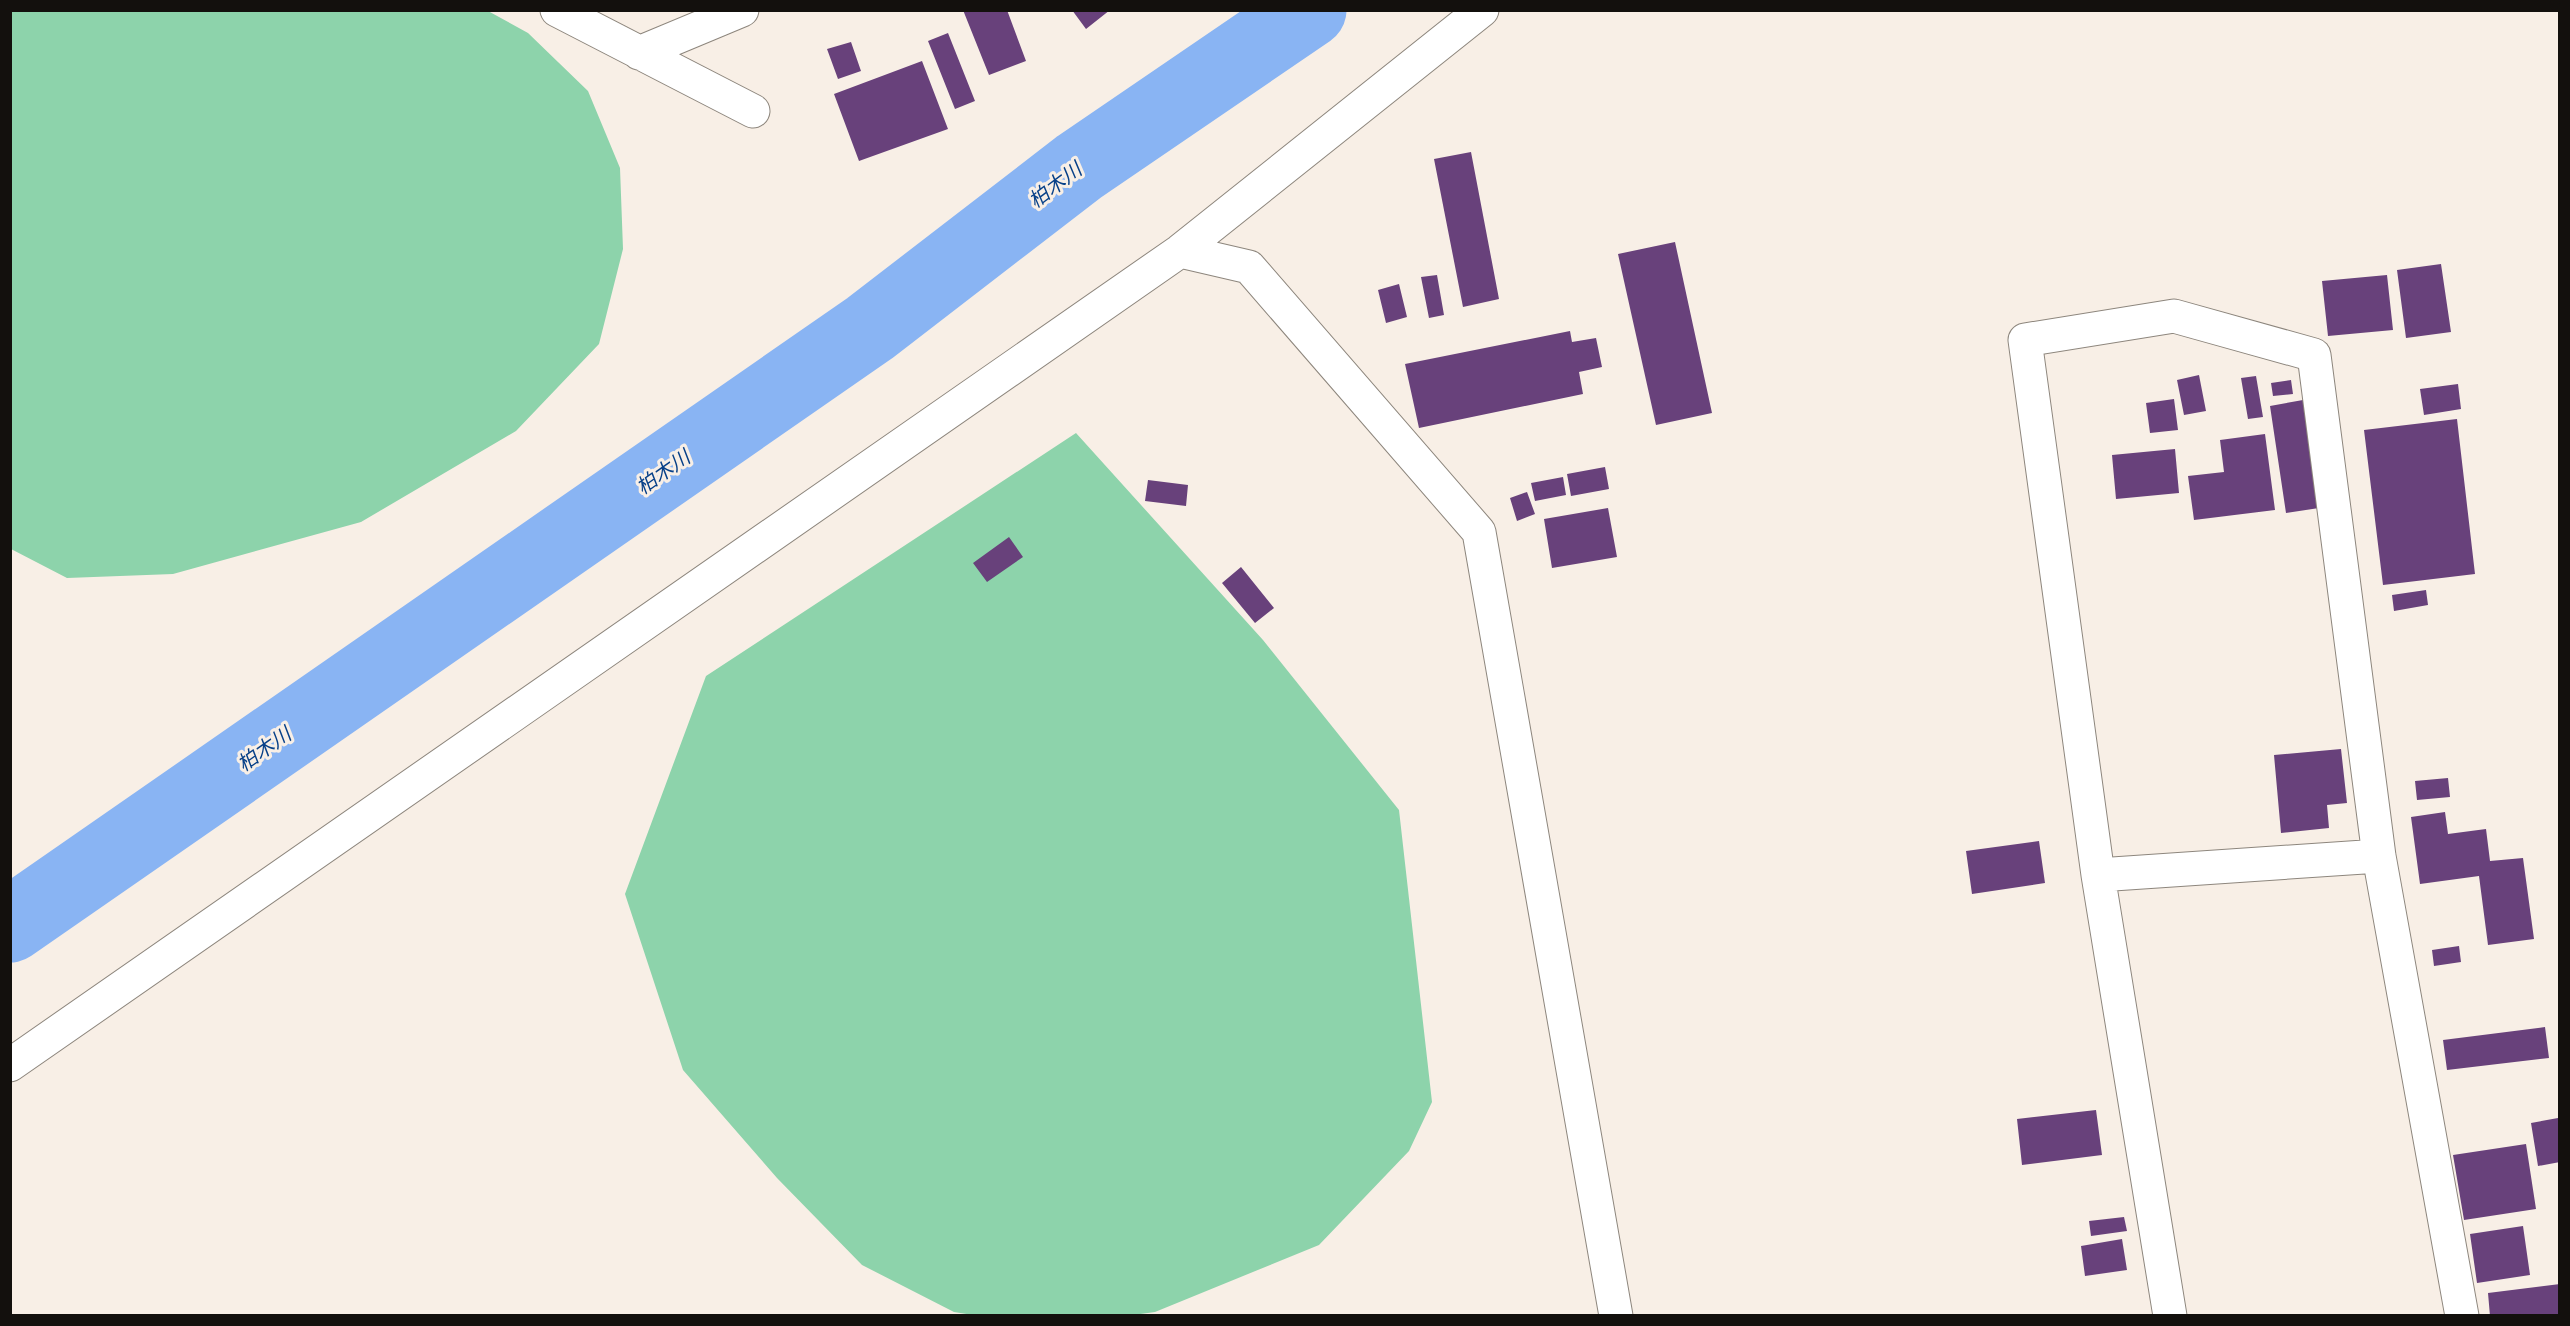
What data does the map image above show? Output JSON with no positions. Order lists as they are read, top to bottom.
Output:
{
  "water": ["柏木川"]
}
